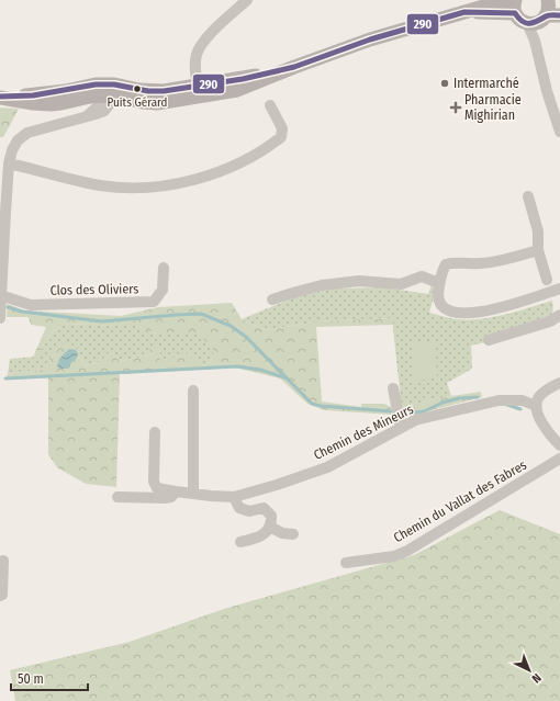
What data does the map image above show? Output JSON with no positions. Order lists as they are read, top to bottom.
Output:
{
  "streets": {
    "street": ["Clos des Oliviers", "Chemin des Mineurs", "Chemin du Vallat des Fabres"]
  },
  "places": {
    "other": ["Intermarché", "Puits Gérard"],
    "health": ["Pharmacie Mighirian"]
  },
  "lines": ["transit line 290"],
  "scale_bar": "50 m",
  "north": "bottom right"
}
